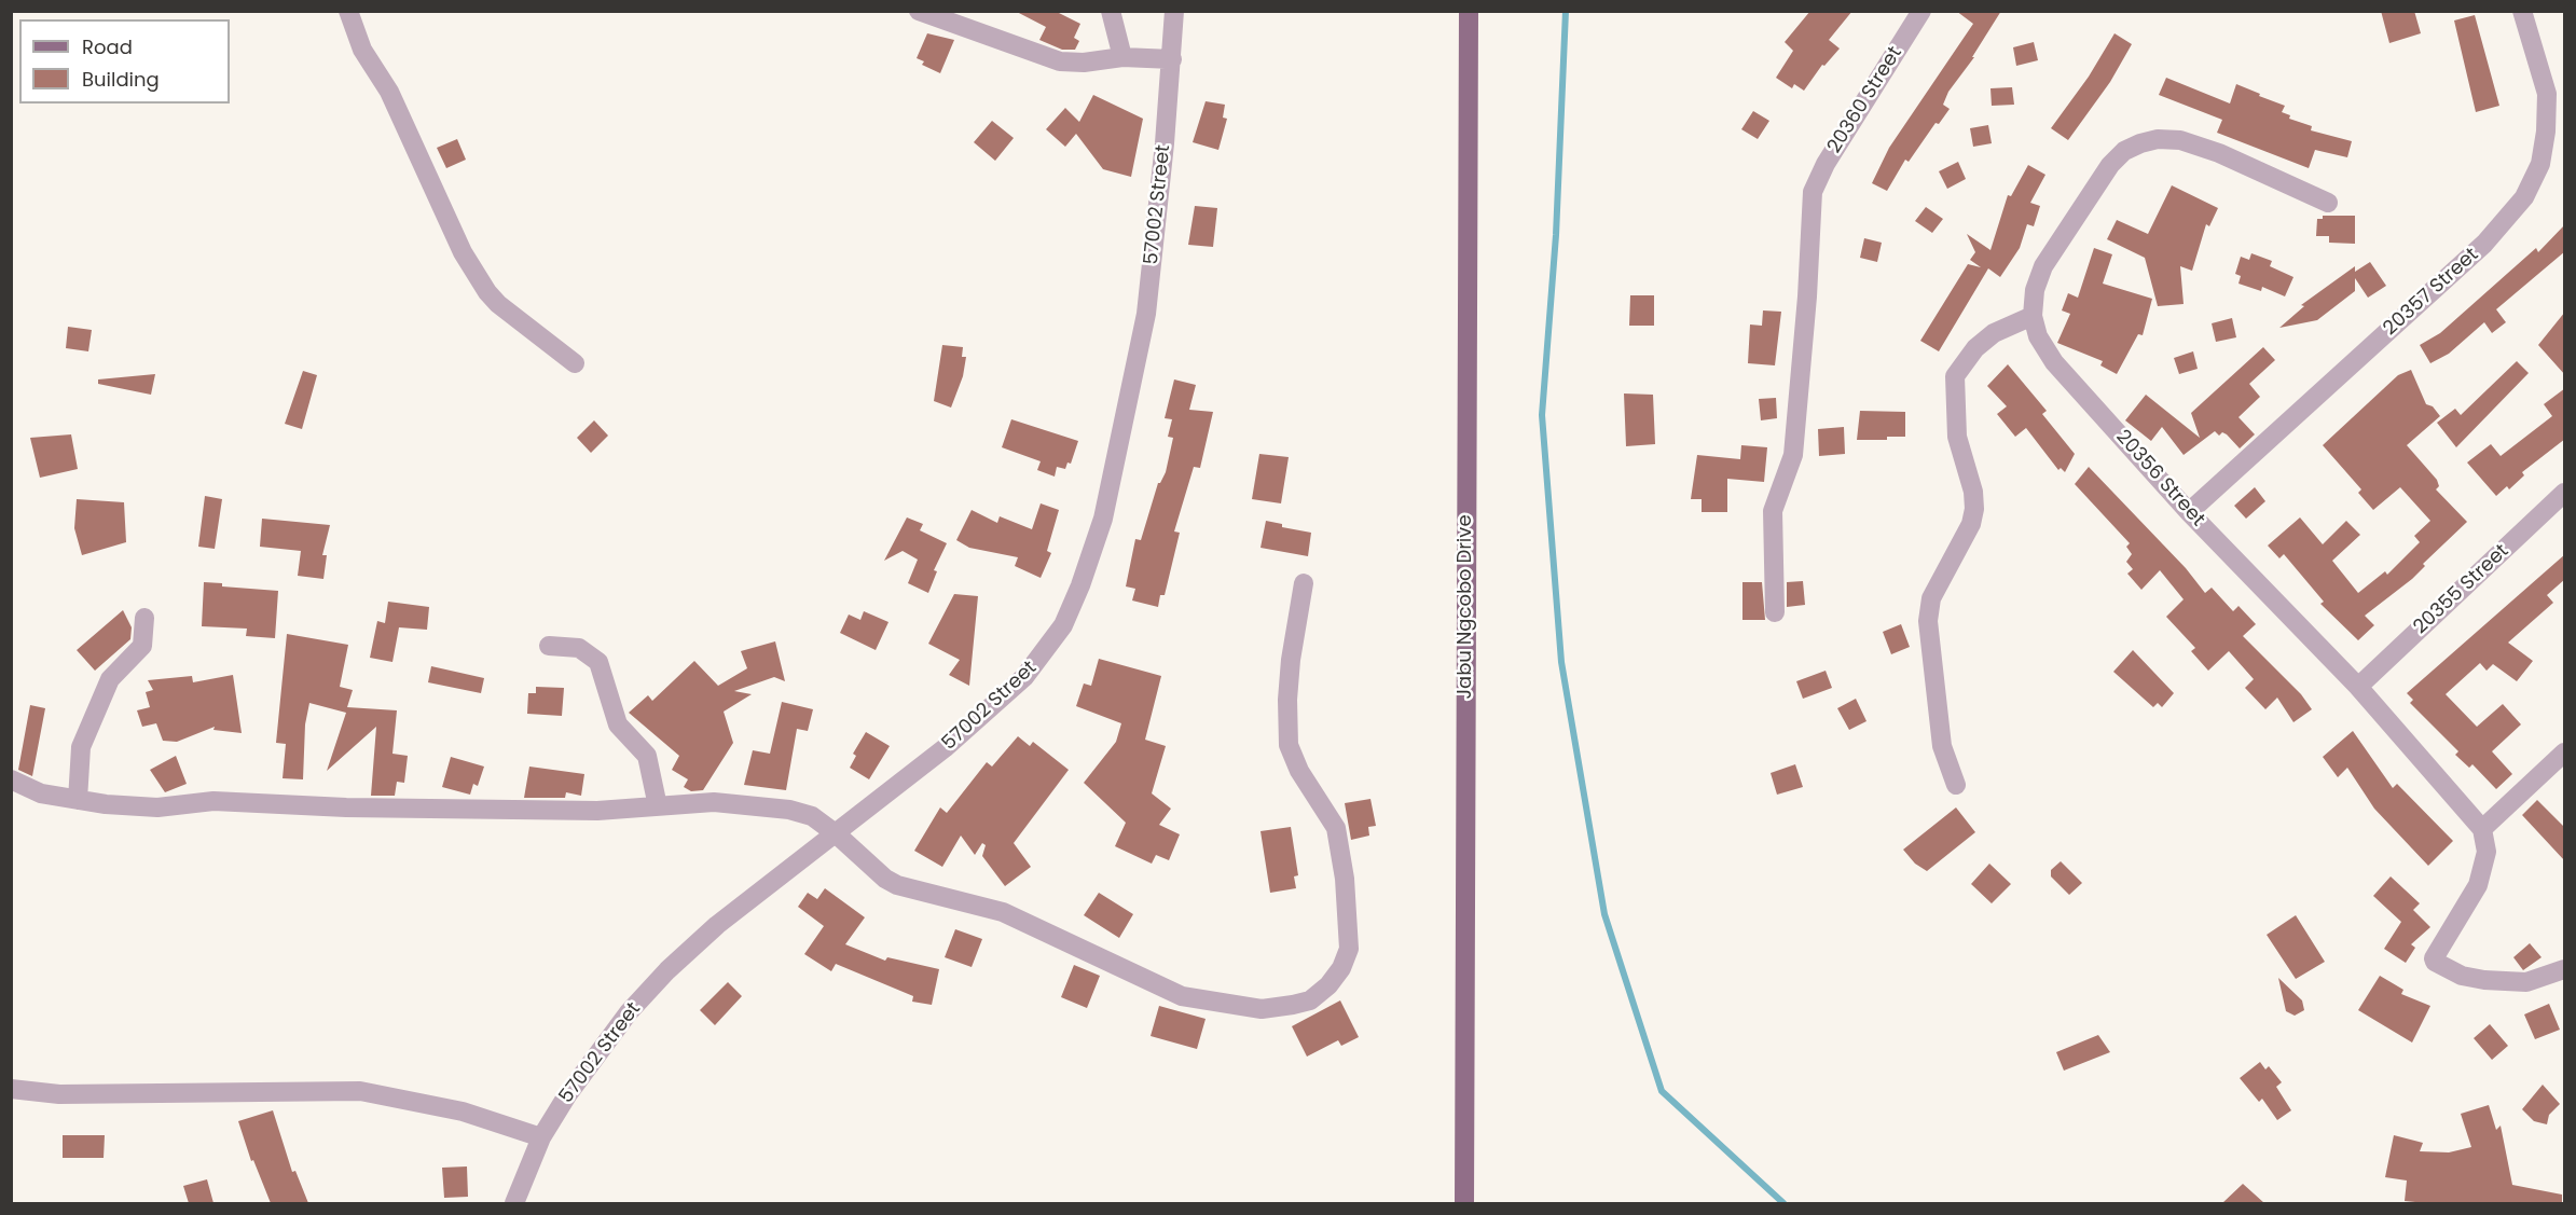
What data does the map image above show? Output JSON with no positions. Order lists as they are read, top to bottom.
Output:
{
  "streets": {
    "main road": ["Jabu Ngcobo Drive"],
    "street": [
      "20360 Street",
      "57002 Street",
      "20357 Street",
      "20356 Street",
      "20355 Street"
    ]
  },
  "crossings": [
    ["20357 Street", "20356 Street"],
    ["20356 Street", "20355 Street"]
  ],
  "legend": ["Road", "Building"]
}
